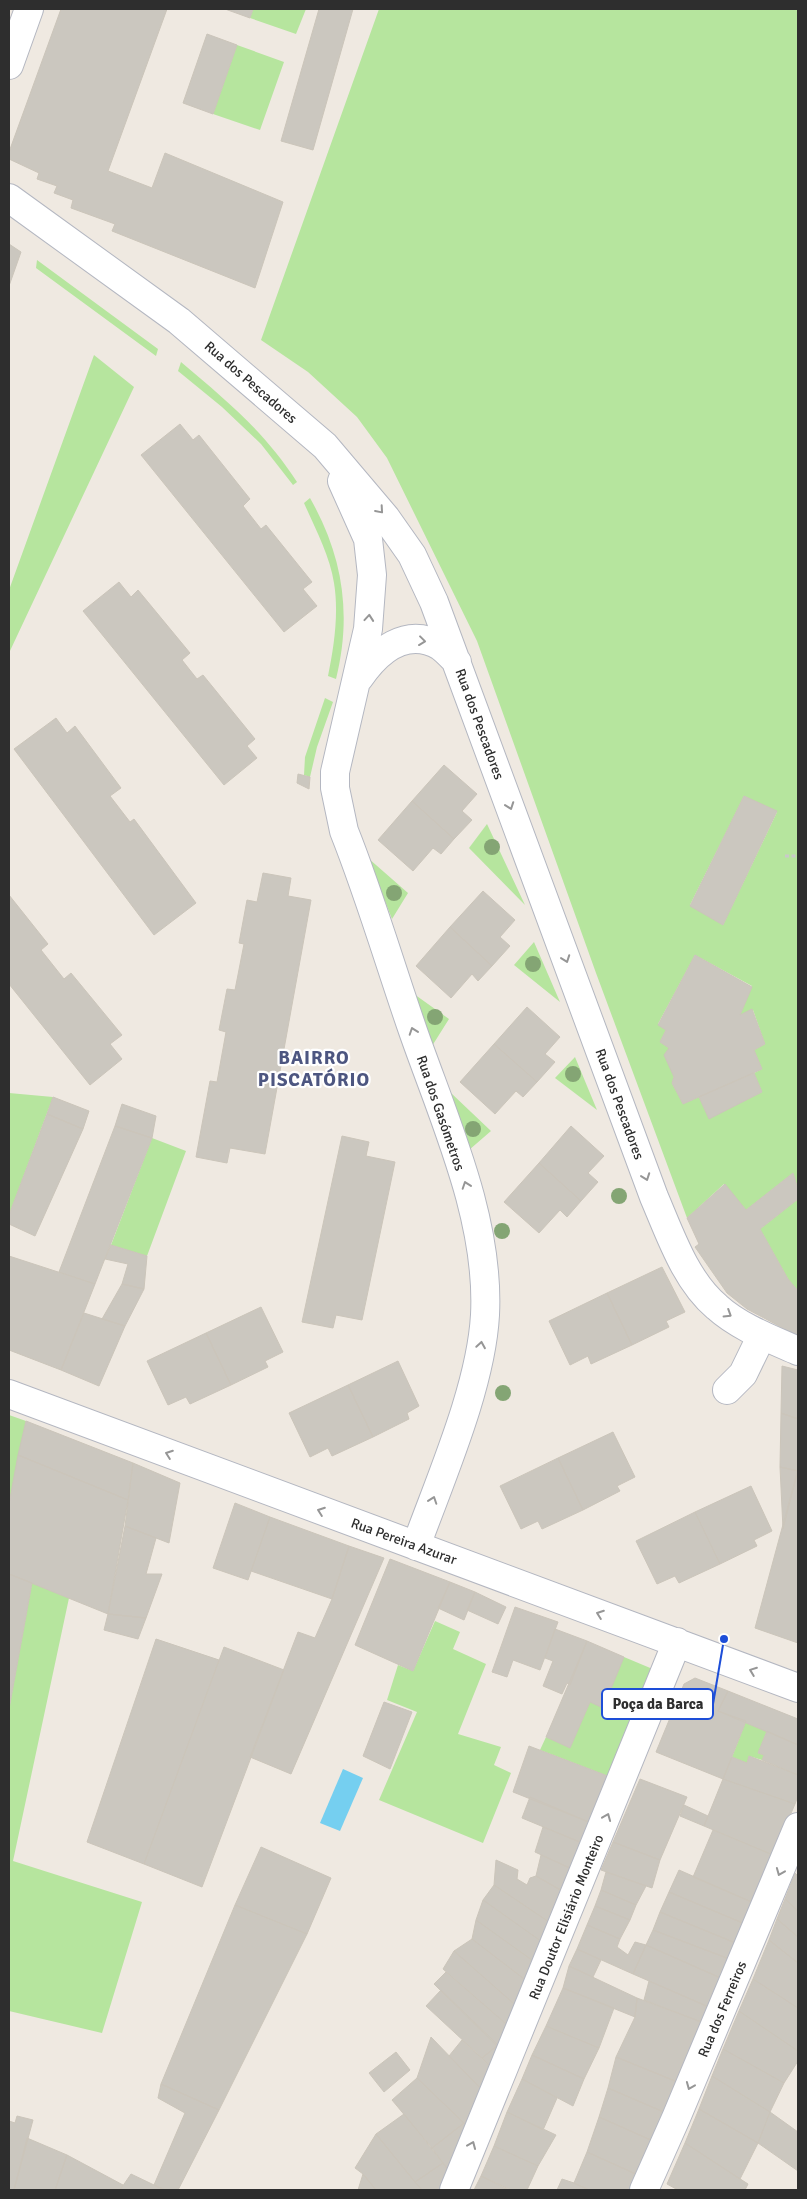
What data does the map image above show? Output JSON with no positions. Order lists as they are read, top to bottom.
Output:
{
  "streets": {
    "street": [
      "Rua dos Pescadores",
      "Rua dos Gasómetros",
      "Rua Pereira Azurar",
      "Rua Doutor Elisiário Monteiro",
      "Rua dos Ferreiros"
    ]
  },
  "crossings": [
    ["Rua dos Pescadores", "Rua dos Gasómetros"],
    ["Rua dos Gasómetros", "Rua Pereira Azurar"],
    ["Rua Pereira Azurar", "Rua Doutor Elisiário Monteiro"]
  ],
  "one_way": [
    "Rua dos Pescadores",
    "Rua dos Gasómetros",
    "Rua Pereira Azurar",
    "Rua Doutor Elisiário Monteiro",
    "Rua dos Ferreiros"
  ],
  "districts": ["BAIRRO PISCATÓRIO"],
  "places": ["Poça da Barca"]
}
